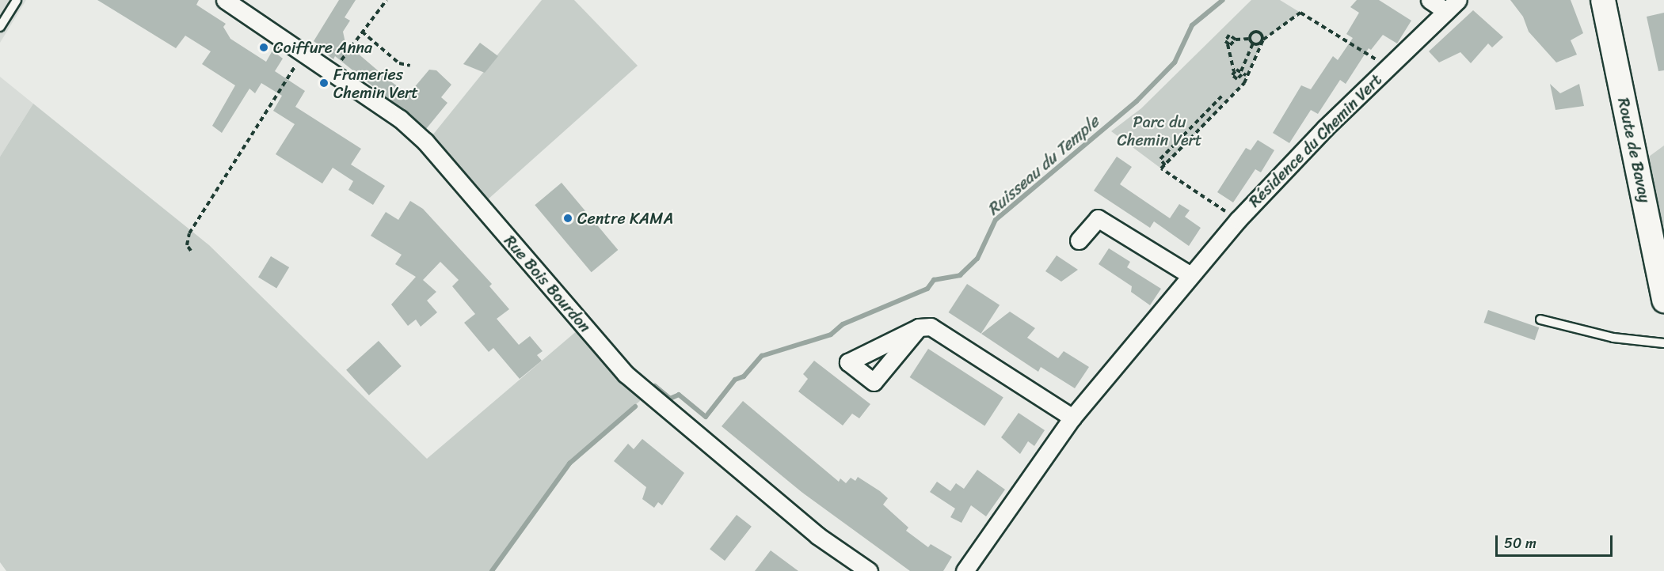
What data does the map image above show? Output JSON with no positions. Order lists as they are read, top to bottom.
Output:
{
  "streets": {
    "main road": ["Route de Bavay"],
    "street": ["Résidence du Chemin Vert", "Rue Bois Bourdon"]
  },
  "water": ["Ruisseau du Temple"],
  "parks": ["Parc du Chemin Vert"],
  "places": ["Coiffure Anna", "Frameries Chemin Vert", "Centre KAMA"],
  "scale_bar": "50 m"
}
